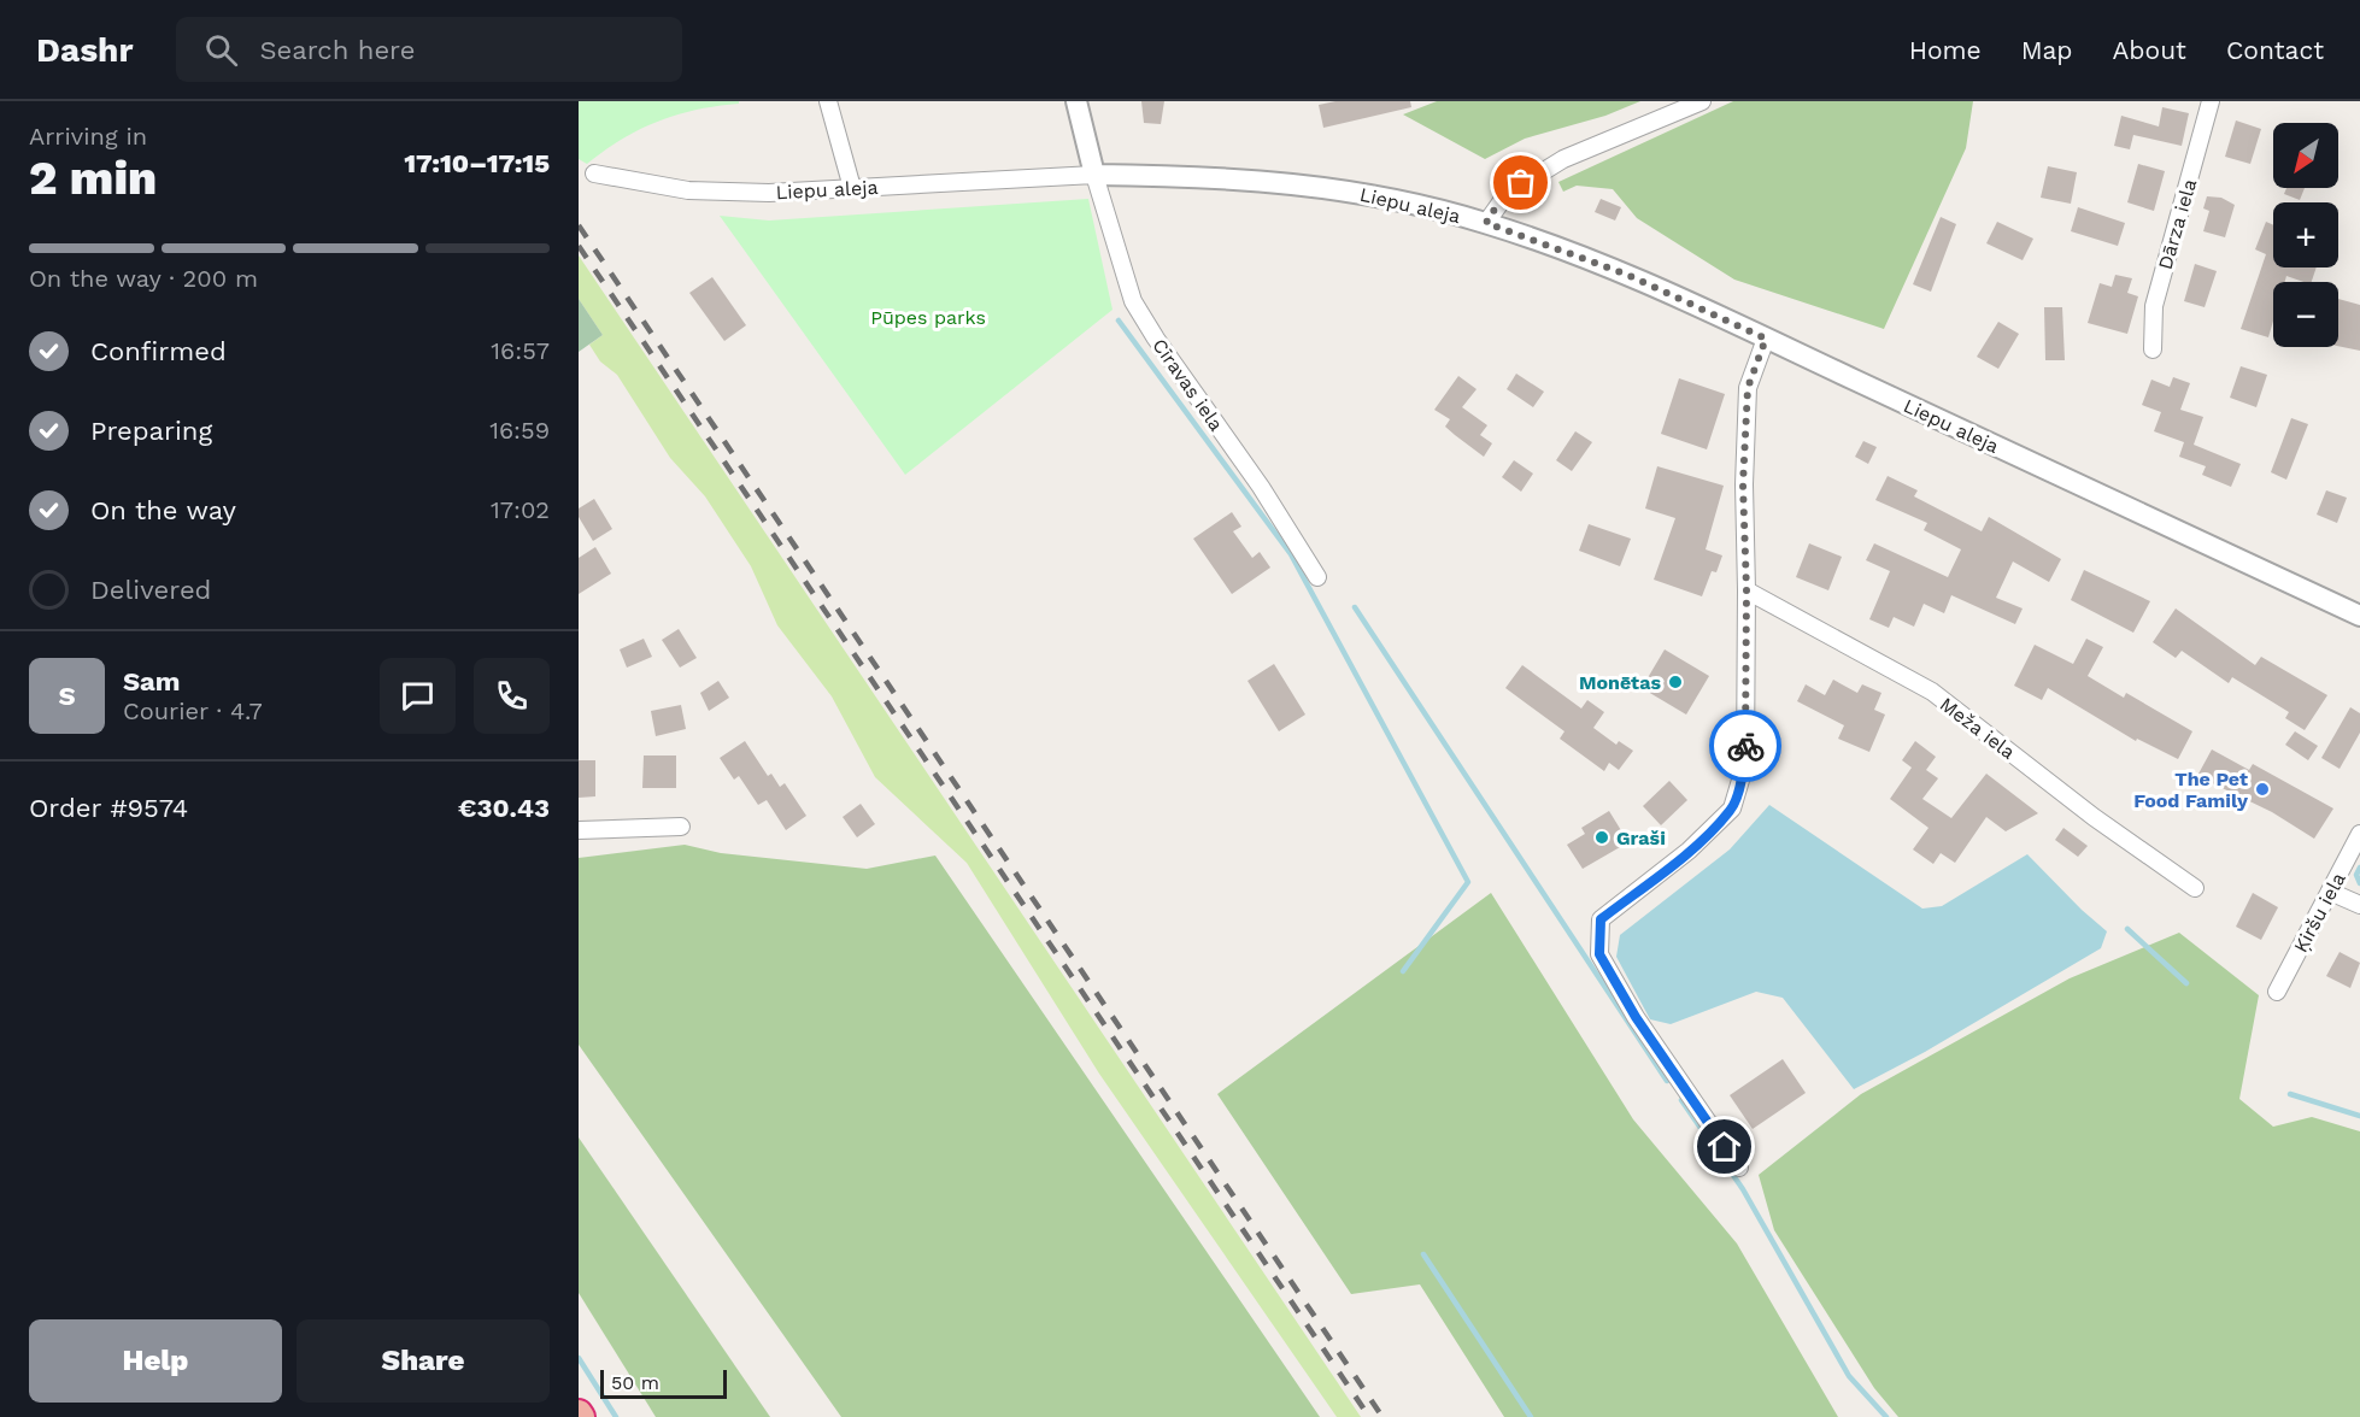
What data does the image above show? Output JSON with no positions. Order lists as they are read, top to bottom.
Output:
{
  "streets": {
    "street": [
      "Liepu aleja",
      "Dārza iela",
      "Cīravas iela",
      "Meža iela",
      "Ķiršu iela"
    ]
  },
  "crossings": [
    ["Liepu aleja", "Cīravas iela"]
  ],
  "parks": ["Pūpes parks"],
  "places": ["Monētas", "The Pet Food Family", "Graši"],
  "scale_bar": "50 m",
  "north": "bottom left",
  "page": {
    "header": "Dashr",
    "search": "Search here",
    "nav": [
      "Home",
      "Map",
      "About",
      "Contact"
    ],
    "heading": ["2 min", "Arriving in", "17:10–17:15"],
    "panel": [
      "Sam",
      "Courier · 4.7",
      "Order #9574",
      "€30.43"
    ],
    "map_buttons": ["+", "−"],
    "bar": "On the way · 200 m",
    "list": [
      ["Confirmed", "16:57"],
      ["Preparing", "16:59"],
      ["On the way", "17:02"],
      "Delivered"
    ],
    "round": "S",
    "buttons": ["Help", "Share"],
    "scale": "50 m"
  }
}
